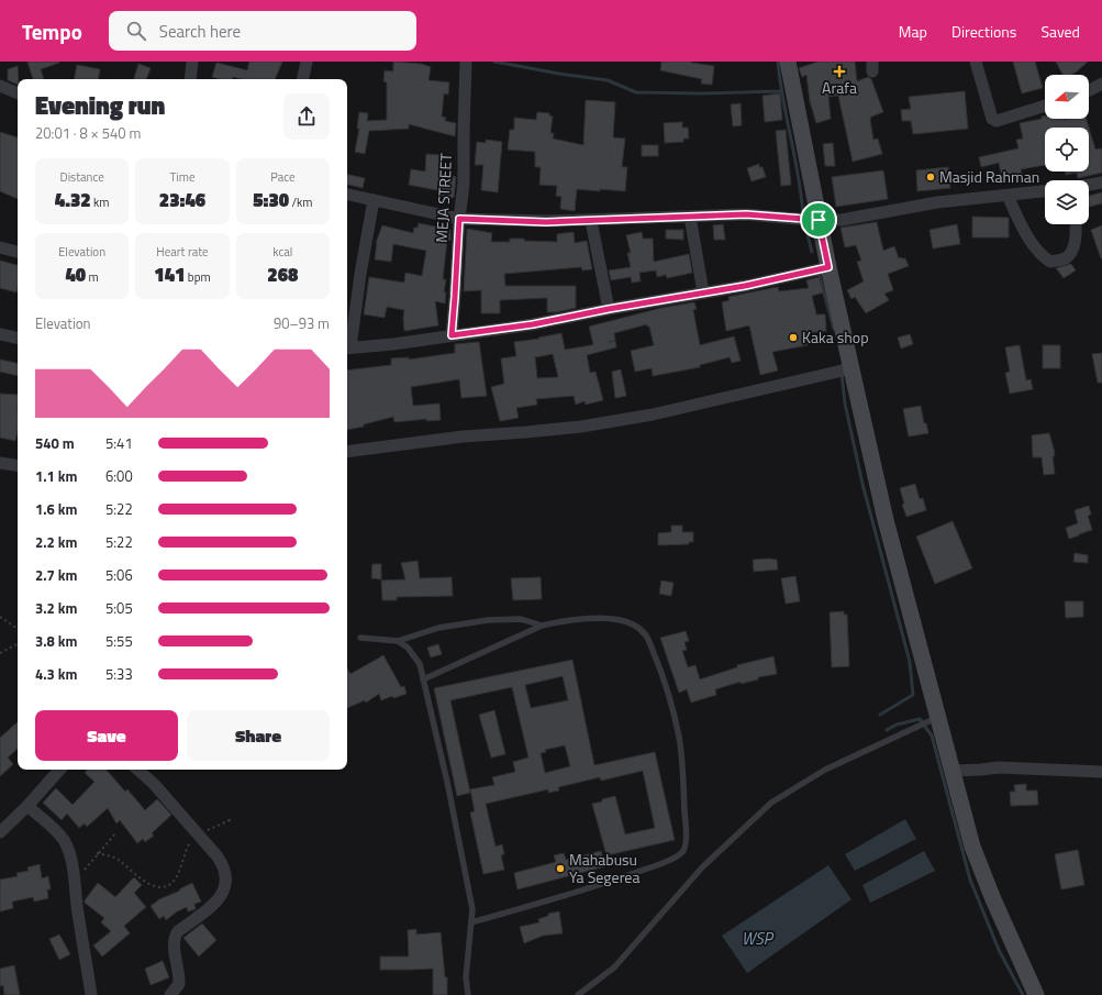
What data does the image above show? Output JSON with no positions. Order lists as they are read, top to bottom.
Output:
{
  "streets": {
    "street": ["MEJA STREET"]
  },
  "water": ["WSP"],
  "places": {
    "health": ["Arafa"],
    "other": ["Masjid Rahman", "Kaka shop", "Mahabusu Ya Segerea"]
  },
  "north": "left",
  "page": {
    "header": "Tempo",
    "search": "Search here",
    "nav": ["Map", "Directions", "Saved"],
    "heading": ["Evening run", "20:01 · 8 × 540 m"],
    "stats": [
      ["Distance", "4.32 km"],
      ["Time", "23:46"],
      ["Pace", "5:30 /km"],
      ["Elevation", "40 m"],
      ["Heart rate", "141 bpm"],
      ["kcal", "268"]
    ],
    "chart": ["Elevation", "90–93 m"],
    "list": [
      {
        "name": "540 m",
        "note": "5:41"
      },
      {
        "name": "1.1 km",
        "note": "6:00"
      },
      {
        "name": "1.6 km",
        "note": "5:22"
      },
      {
        "name": "2.2 km",
        "note": "5:22"
      },
      {
        "name": "2.7 km",
        "note": "5:06"
      },
      {
        "name": "3.2 km",
        "note": "5:05"
      },
      {
        "name": "3.8 km",
        "note": "5:55"
      },
      {
        "name": "4.3 km",
        "note": "5:33"
      }
    ],
    "buttons": ["Save", "Share"]
  }
}
